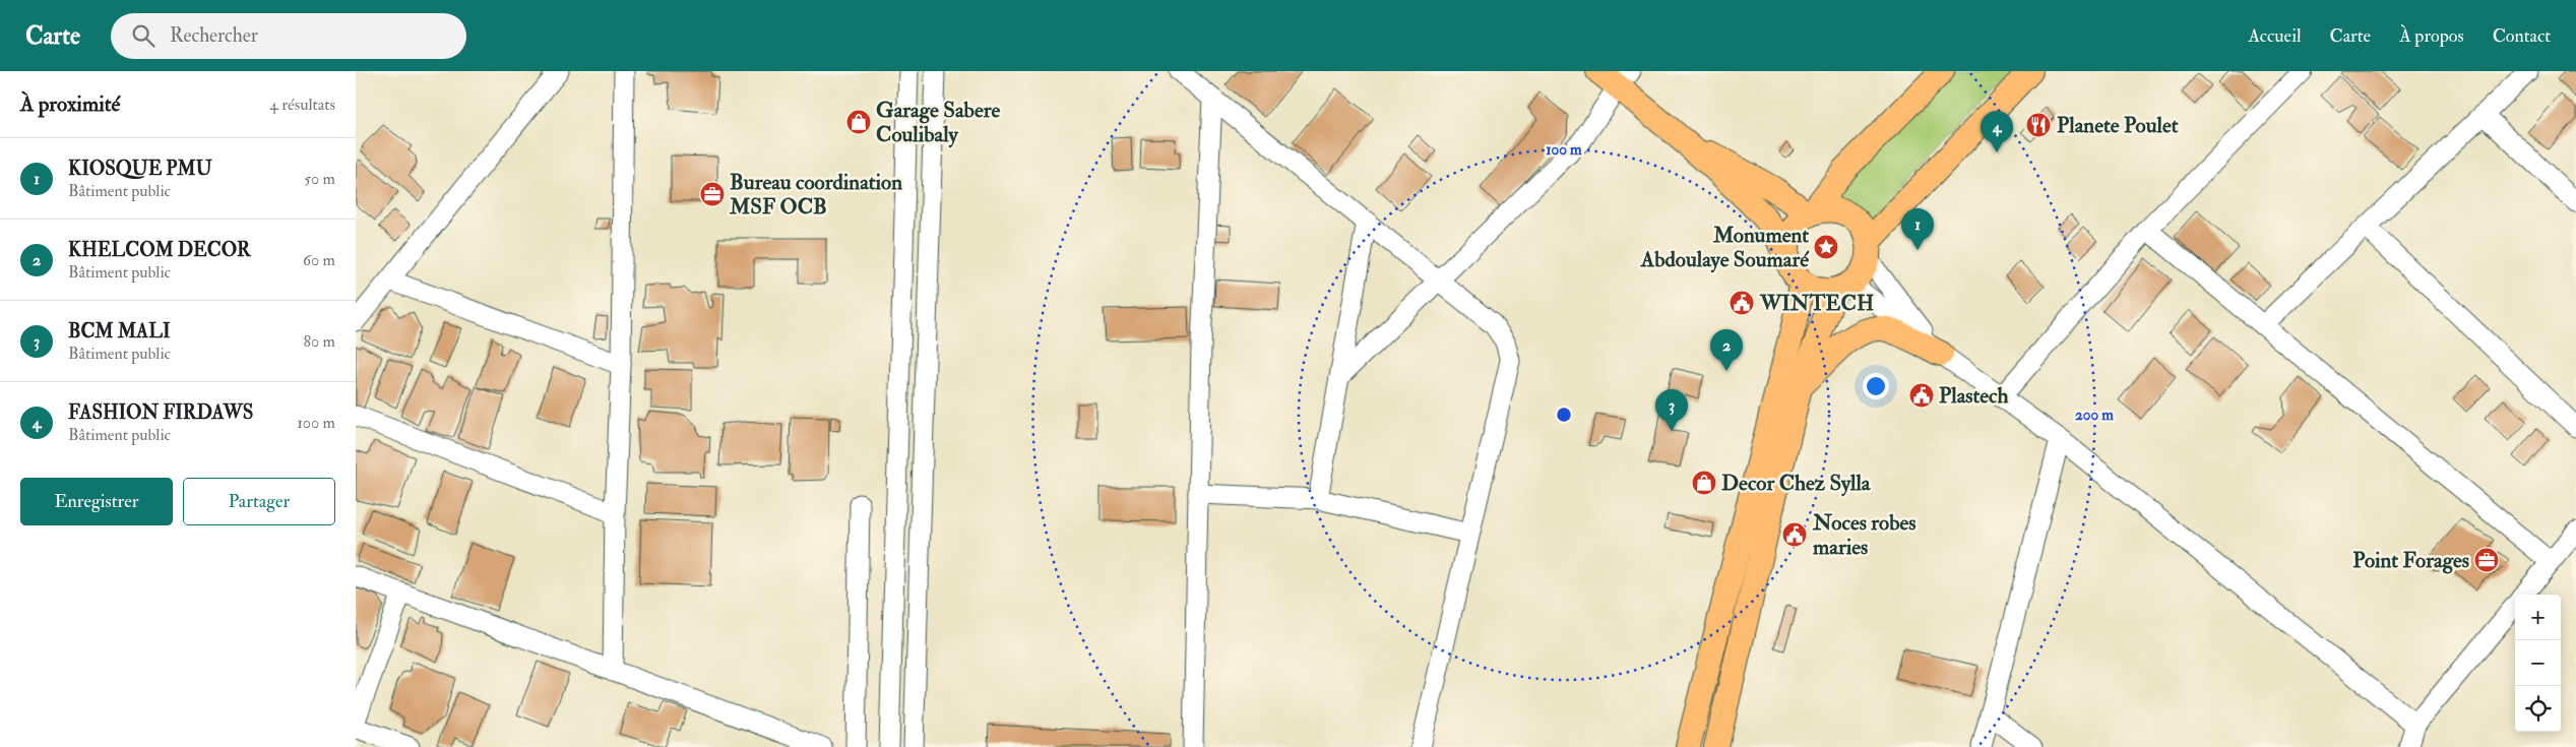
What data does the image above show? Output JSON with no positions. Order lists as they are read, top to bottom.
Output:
{
  "places": {
    "shop": ["Garage Sabere Coulibaly", "Decor Chez Sylla"],
    "restaurant": ["Planete Poulet"],
    "office": ["Bureau coordination MSF OCB", "Point Forages"],
    "place": ["Monument Abdoulaye Soumaré"],
    "public building": ["WINTECH", "Plastech", "Noces robes maries"]
  },
  "page": {
    "header": "Carte",
    "search": "Rechercher",
    "nav": [
      "Accueil",
      "Carte",
      "À propos",
      "Contact"
    ],
    "heading": ["À proximité", "4 résultats"],
    "pins": [
      "4",
      "1",
      "2",
      "3"
    ],
    "list": [
      {
        "mark": "1",
        "name": "KIOSQUE PMU",
        "note": "Bâtiment public",
        "value": "50 m"
      },
      {
        "mark": "2",
        "name": "KHELCOM DECOR",
        "note": "Bâtiment public",
        "value": "60 m"
      },
      {
        "mark": "3",
        "name": "BCM MALI",
        "note": "Bâtiment public",
        "value": "80 m"
      },
      {
        "mark": "4",
        "name": "FASHION FIRDAWS",
        "note": "Bâtiment public",
        "value": "100 m"
      }
    ],
    "buttons": ["Enregistrer", "Partager"],
    "map_buttons": ["+", "−"]
  },
  "rings": ["100 m", "200 m"]
}
